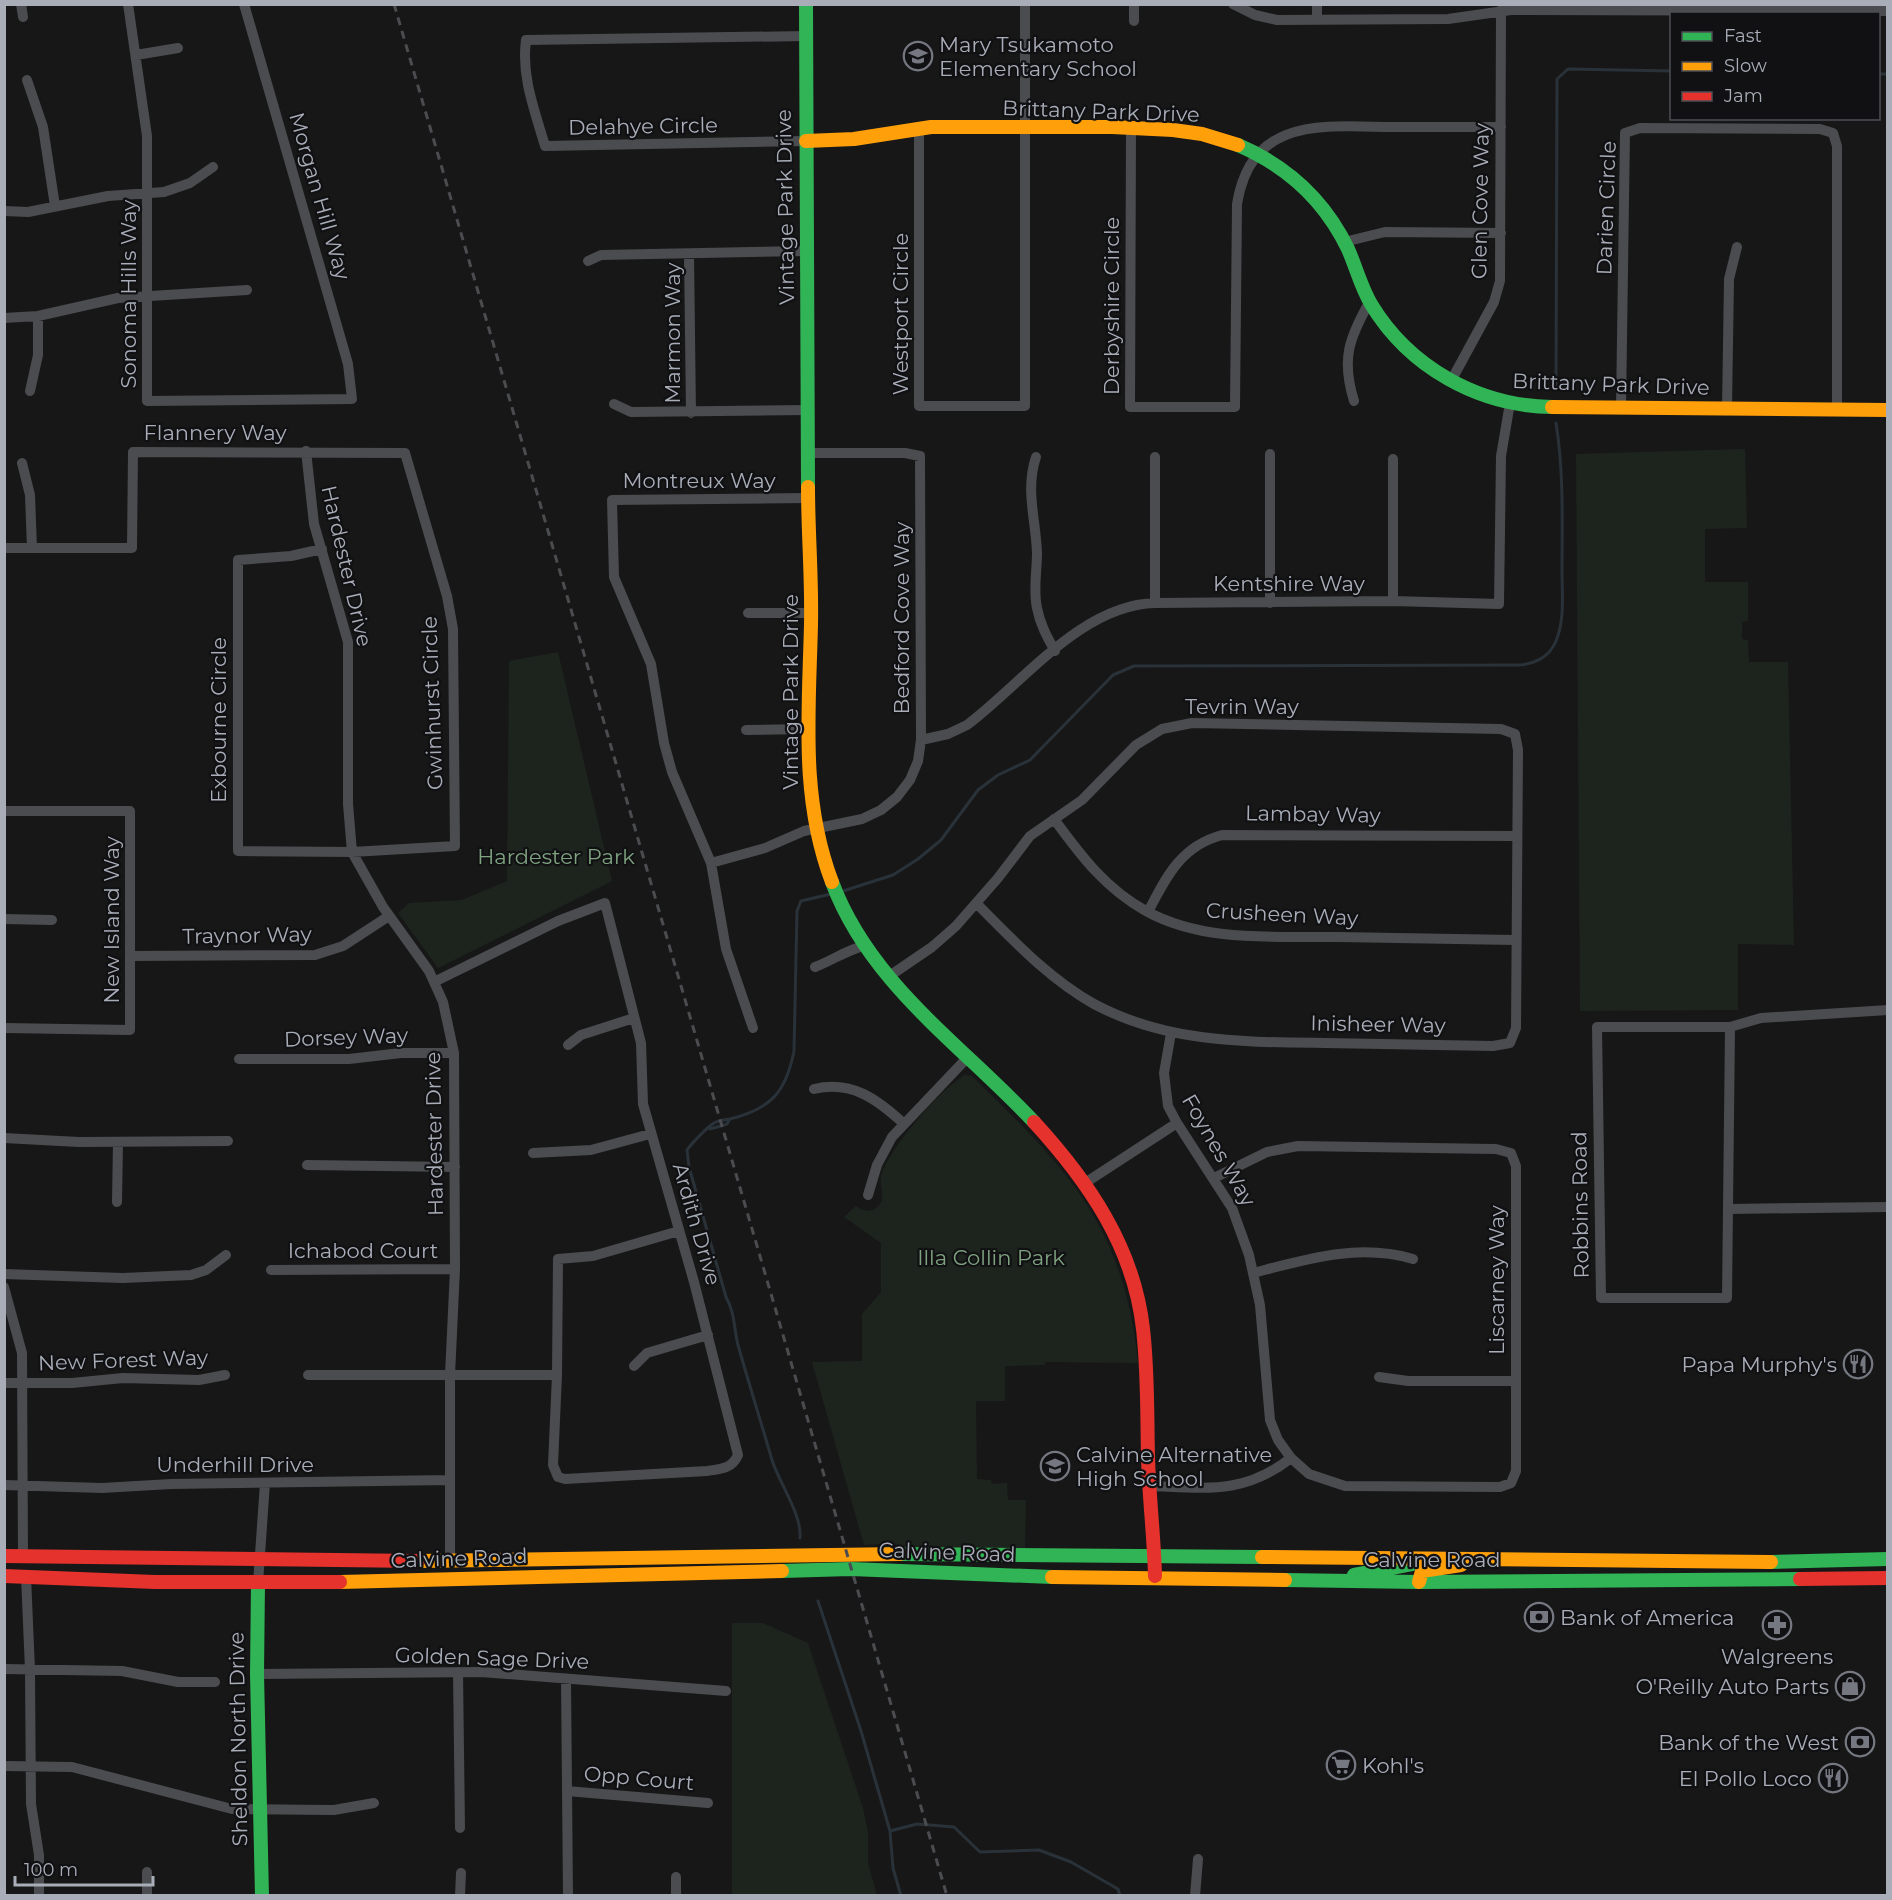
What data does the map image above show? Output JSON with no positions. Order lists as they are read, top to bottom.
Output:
{
  "streets": {
    "main road": [
      "Brittany Park Drive",
      "Vintage Park Drive",
      "Calvine Road",
      "Sheldon North Drive"
    ],
    "street": [
      "Delahye Circle",
      "Morgan Hill Way",
      "Glen Cove Way",
      "Darien Circle",
      "Sonoma Hills Way",
      "Derbyshire Circle",
      "Westport Circle",
      "Marmon Way",
      "Flannery Way",
      "Montreux Way",
      "Hardester Drive",
      "Kentshire Way",
      "Bedford Cove Way",
      "Gwinhurst Circle",
      "Tevrin Way",
      "Exbourne Circle",
      "Lambay Way",
      "Crusheen Way",
      "New Island Way",
      "Traynor Way",
      "Inisheer Way",
      "Dorsey Way",
      "Foynes Way",
      "Robbins Road",
      "Ardith Drive",
      "Ichabod Court",
      "Liscarney Way",
      "New Forest Way",
      "Underhill Drive",
      "Golden Sage Drive",
      "Opp Court"
    ]
  },
  "crossings": [
    ["Brittany Park Drive", "Delahye Circle"],
    ["Brittany Park Drive", "Glen Cove Way"],
    ["Brittany Park Drive", "Vintage Park Drive"],
    ["Brittany Park Drive", "Darien Circle"],
    ["Brittany Park Drive", "Derbyshire Circle"],
    ["Brittany Park Drive", "Westport Circle"],
    ["Brittany Park Drive", "Kentshire Way"],
    ["Delahye Circle", "Vintage Park Drive"],
    ["Morgan Hill Way", "Sonoma Hills Way"],
    ["Vintage Park Drive", "Marmon Way"],
    ["Vintage Park Drive", "Montreux Way"],
    ["Vintage Park Drive", "Bedford Cove Way"],
    ["Vintage Park Drive", "Tevrin Way"],
    ["Vintage Park Drive", "Calvine Road"],
    ["Flannery Way", "Hardester Drive"],
    ["Flannery Way", "Gwinhurst Circle"],
    ["Montreux Way", "Bedford Cove Way"],
    ["Hardester Drive", "Gwinhurst Circle"],
    ["Hardester Drive", "Exbourne Circle"],
    ["Hardester Drive", "Traynor Way"],
    ["Hardester Drive", "Dorsey Way"],
    ["Hardester Drive", "Ardith Drive"],
    ["Hardester Drive", "Ichabod Court"],
    ["Hardester Drive", "Underhill Drive"],
    ["Hardester Drive", "Calvine Road"],
    ["Kentshire Way", "Bedford Cove Way"],
    ["Gwinhurst Circle", "Exbourne Circle"],
    ["Tevrin Way", "Crusheen Way"],
    ["Tevrin Way", "Inisheer Way"],
    ["Lambay Way", "Crusheen Way"],
    ["Lambay Way", "Inisheer Way"],
    ["Crusheen Way", "Inisheer Way"],
    ["New Island Way", "Traynor Way"],
    ["Inisheer Way", "Foynes Way"],
    ["Foynes Way", "Liscarney Way"],
    ["Calvine Road", "Sheldon North Drive"],
    ["Golden Sage Drive", "Sheldon North Drive"]
  ],
  "parks": ["Hardester Park", "Illa Collin Park"],
  "places": {
    "school or university": ["Mary Tsukamoto Elementary School", "Calvine Alternative High School"],
    "restaurant": ["Papa Murphy's", "El Pollo Loco"],
    "bank": ["Bank of America", "Bank of the West"],
    "pharmacy": ["Walgreens"],
    "shop": ["O'Reilly Auto Parts"],
    "supermarket": ["Kohl's"]
  },
  "legend": ["Fast", "Slow", "Jam"],
  "scale_bar": "100 m"
}
